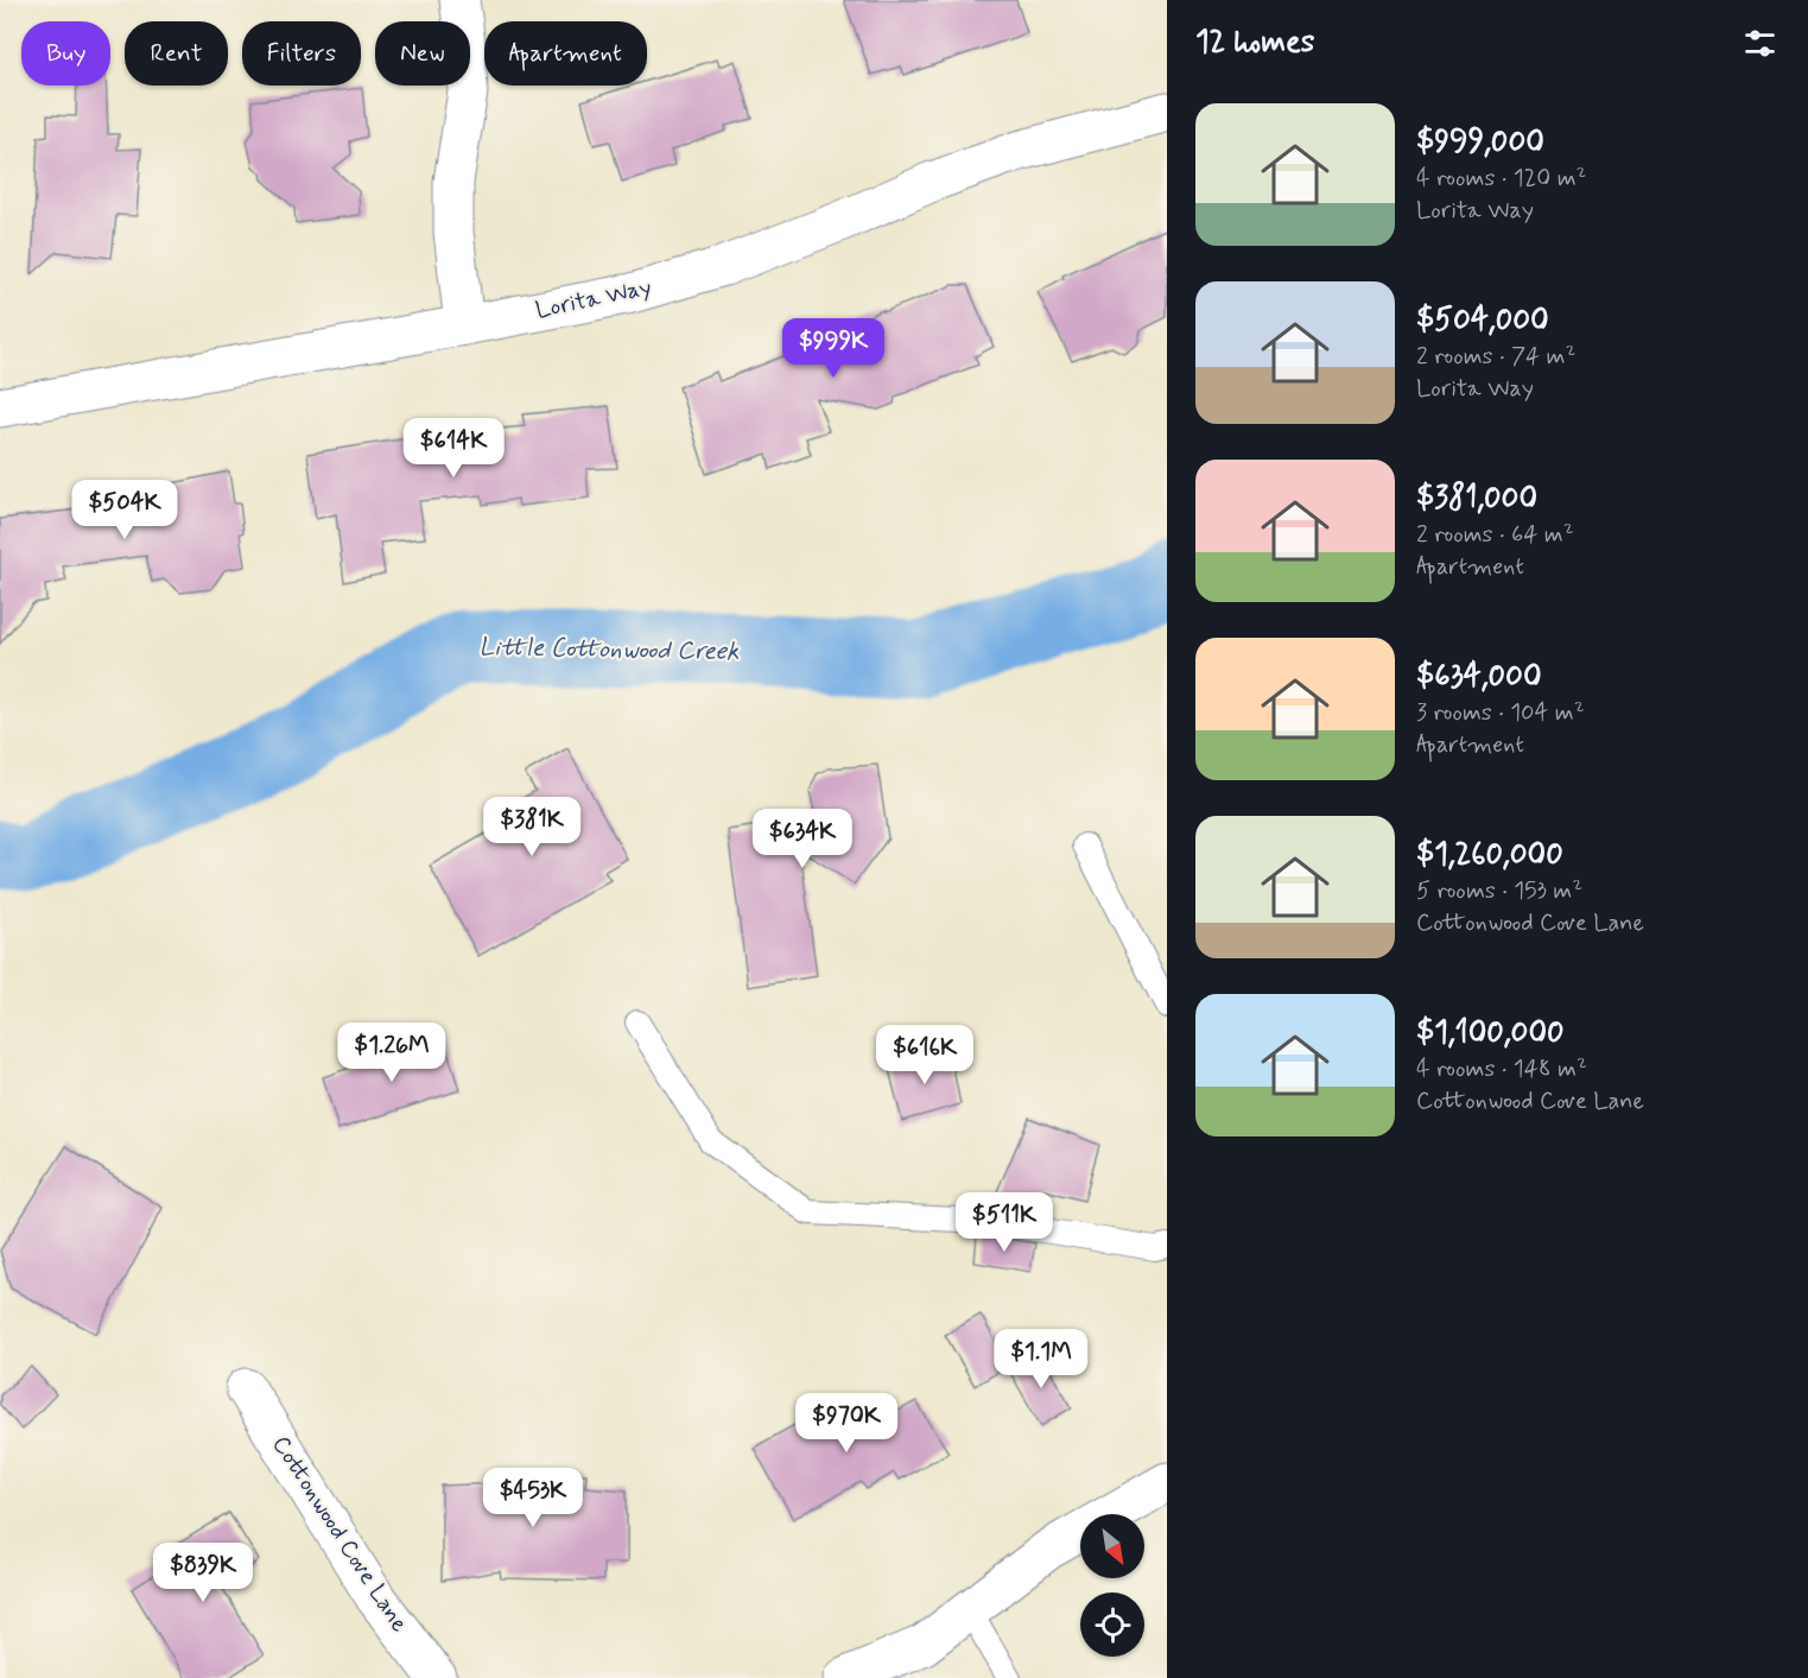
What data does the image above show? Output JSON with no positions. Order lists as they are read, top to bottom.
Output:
{
  "streets": {
    "street": ["Lorita Way", "Cottonwood Cove Lane"]
  },
  "water": ["Little Cottonwood Creek"],
  "north": "bottom right",
  "page": {
    "heading": "12 homes",
    "chip": [
      "Buy",
      "Rent",
      "Filters",
      "New",
      "Apartment"
    ],
    "list": [
      {
        "name": "$999,000",
        "note": "4 rooms · 120 m² · Lorita Way"
      },
      {
        "name": "$504,000",
        "note": "2 rooms · 74 m² · Lorita Way"
      },
      {
        "name": "$381,000",
        "note": "2 rooms · 64 m² · Apartment"
      },
      {
        "name": "$634,000",
        "note": "3 rooms · 104 m² · Apartment"
      },
      {
        "name": "$1,260,000",
        "note": "5 rooms · 153 m² · Cottonwood Cove Lane"
      },
      {
        "name": "$1,100,000",
        "note": "4 rooms · 148 m² · Cottonwood Cove Lane"
      }
    ],
    "price": [
      "$999K",
      "$614K",
      "$504K",
      "$381K",
      "$634K",
      "$1.26M",
      "$616K",
      "$511K",
      "$1.1M",
      "$970K",
      "$453K",
      "$839K"
    ]
  }
}
